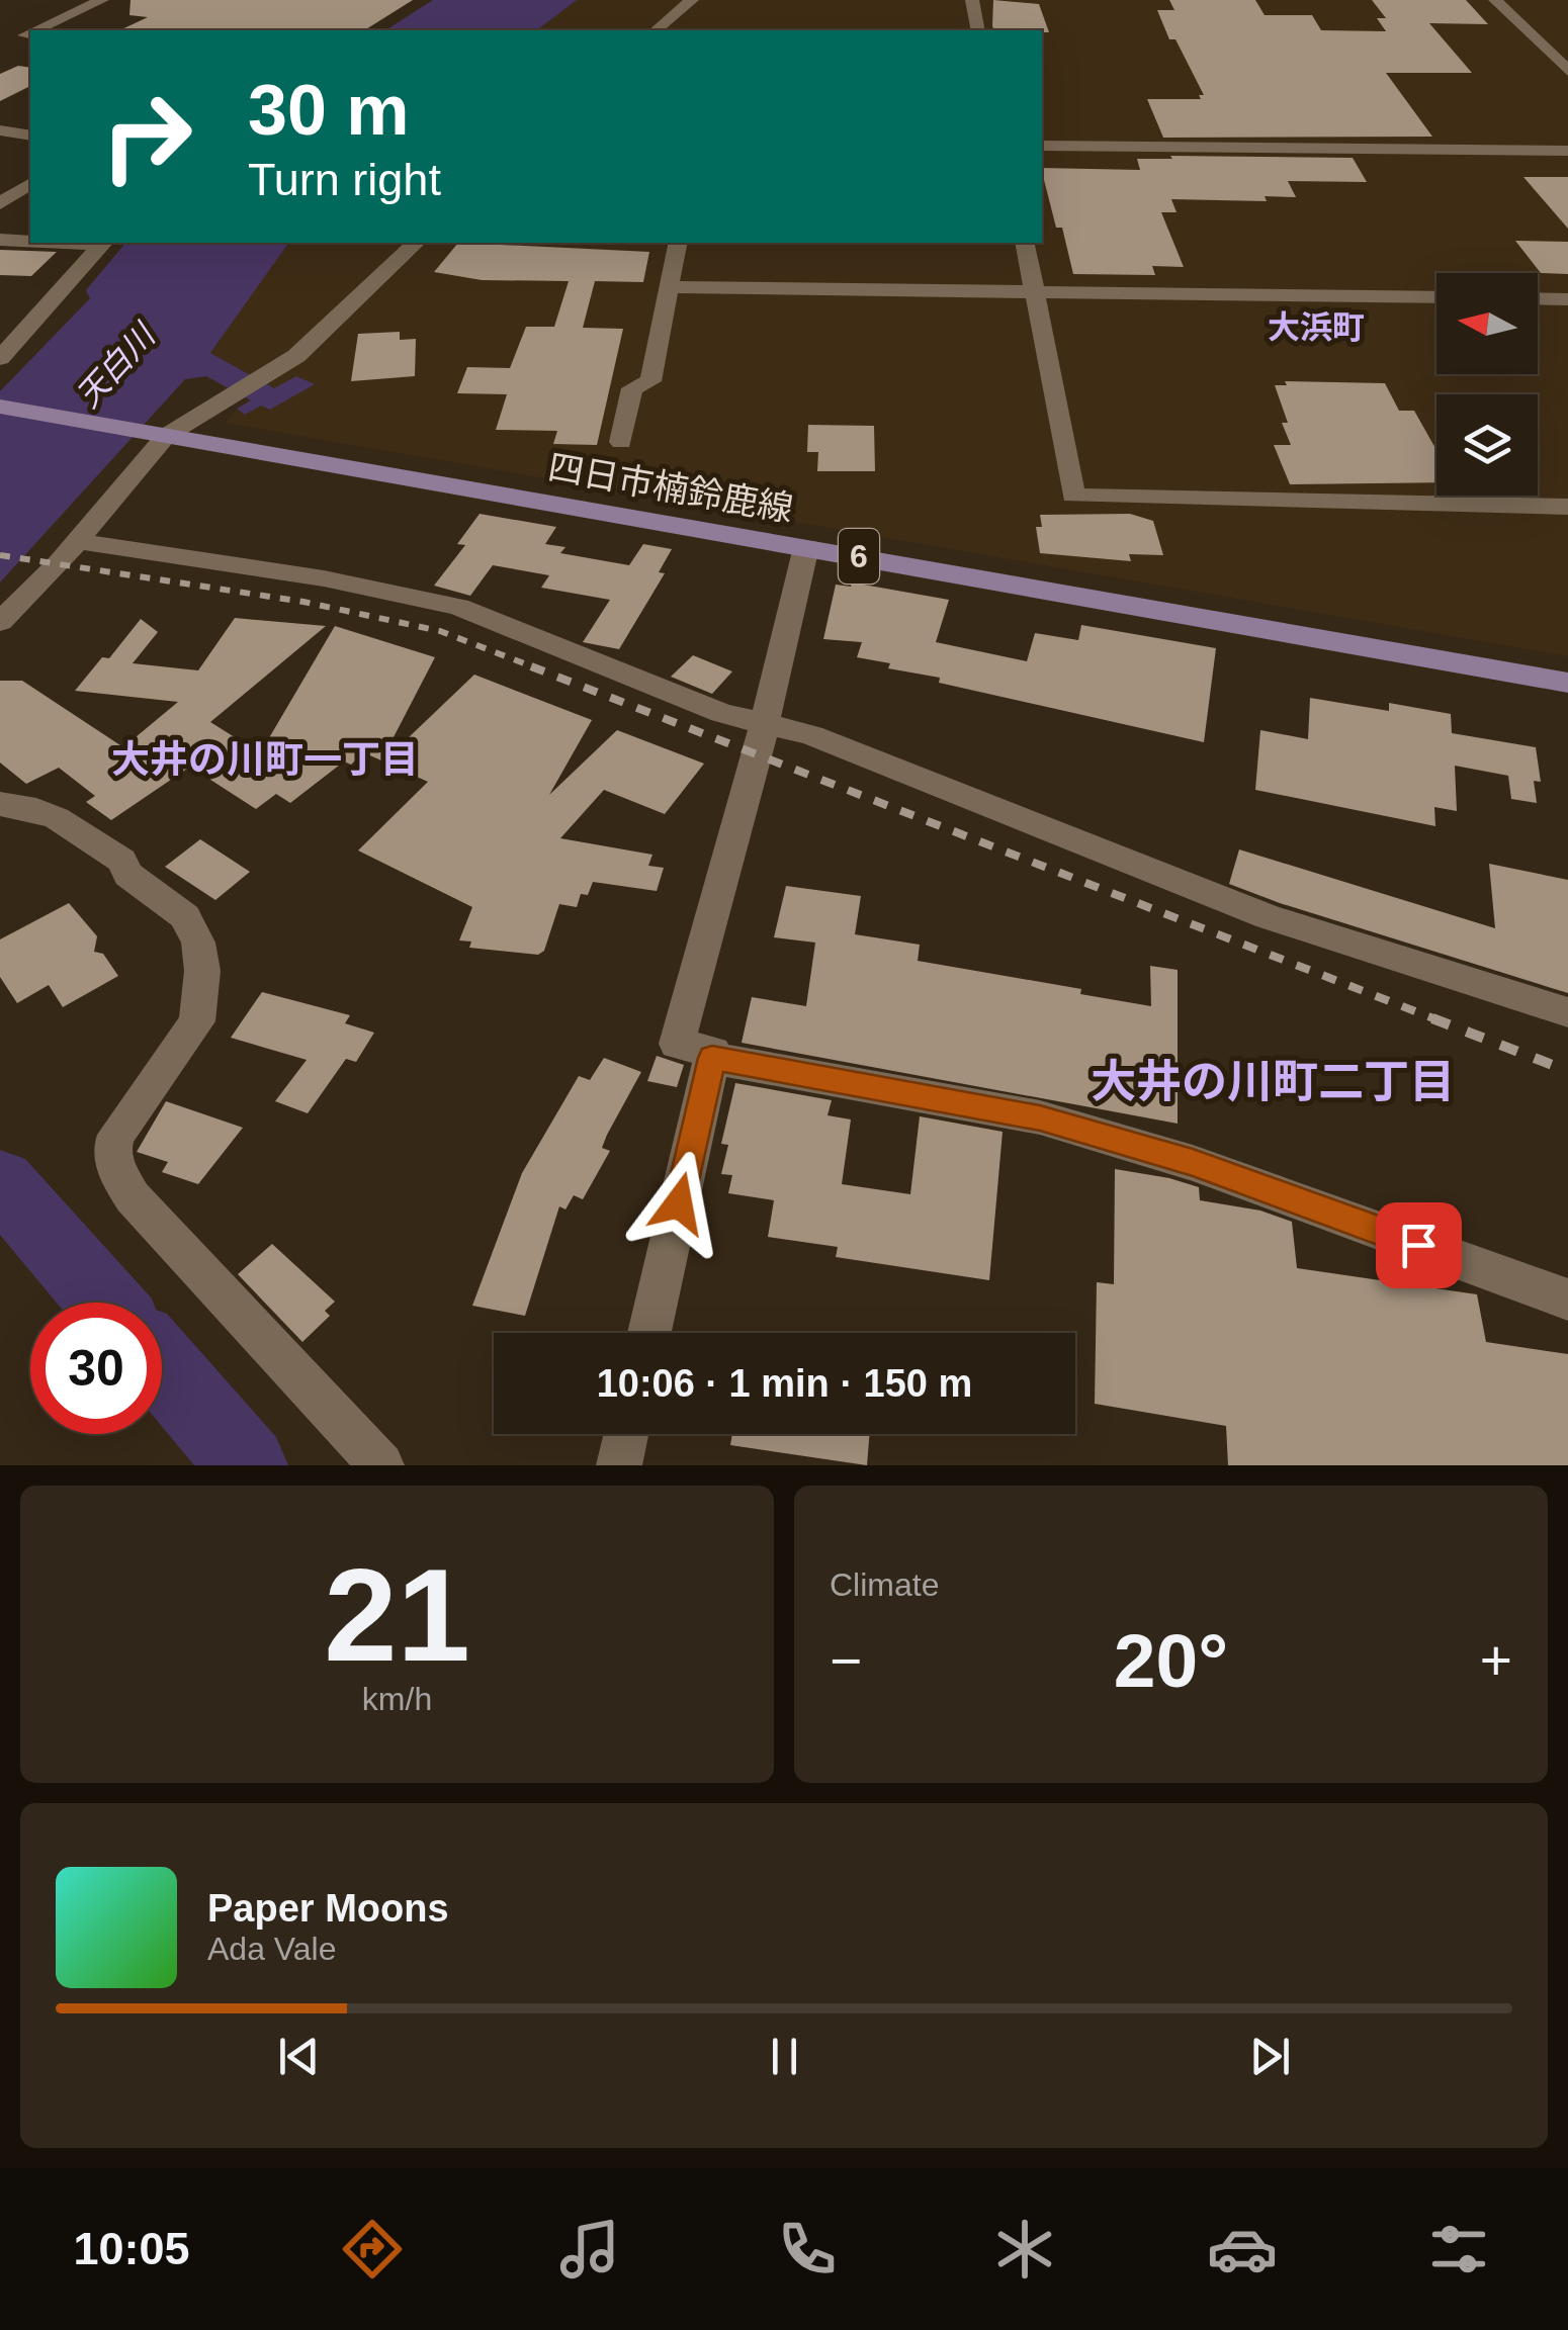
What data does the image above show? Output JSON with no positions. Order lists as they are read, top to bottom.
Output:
{
  "streets": {
    "main road": ["四日市楠鈴鹿線", "6"]
  },
  "districts": ["大浜町", "大井の川町一丁目", "大井の川町二丁目"],
  "water": ["天白川"],
  "north": "left",
  "page": {
    "turn": ["30 m", "Turn right"],
    "limit": "30",
    "trip": "10:06 · 1 min · 150 m",
    "tile": [
      ["21", "km/h"],
      "Climate"
    ],
    "heat": ["−", "20°", "+"],
    "song": ["Paper Moons", "Ada Vale"],
    "tabs": "10:05"
  }
}
